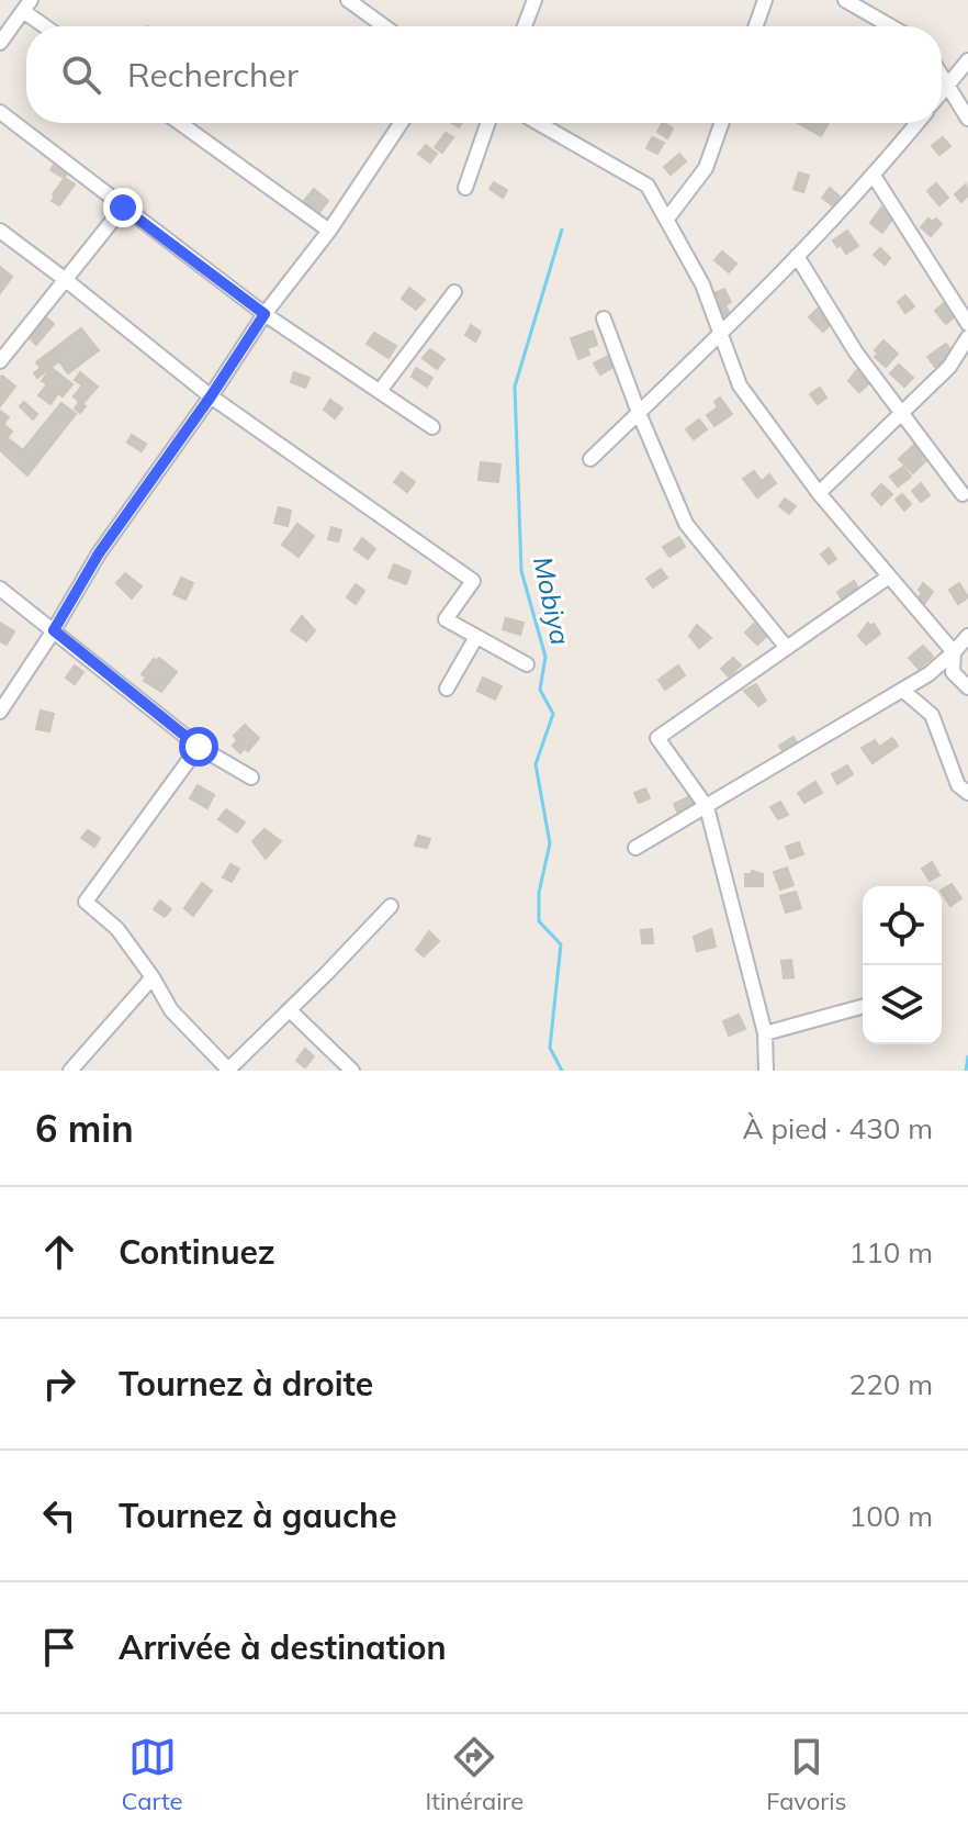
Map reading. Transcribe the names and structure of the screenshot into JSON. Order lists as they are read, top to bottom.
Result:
{
  "water": ["Mobiya"],
  "page": {
    "search": "Rechercher",
    "heading": ["6 min", "À pied · 430 m"],
    "list": [
      ["Continuez", "110 m"],
      ["Tournez à droite", "220 m"],
      ["Tournez à gauche", "100 m"],
      "Arrivée à destination"
    ],
    "nav": ["Carte", "Itinéraire", "Favoris"]
  }
}
